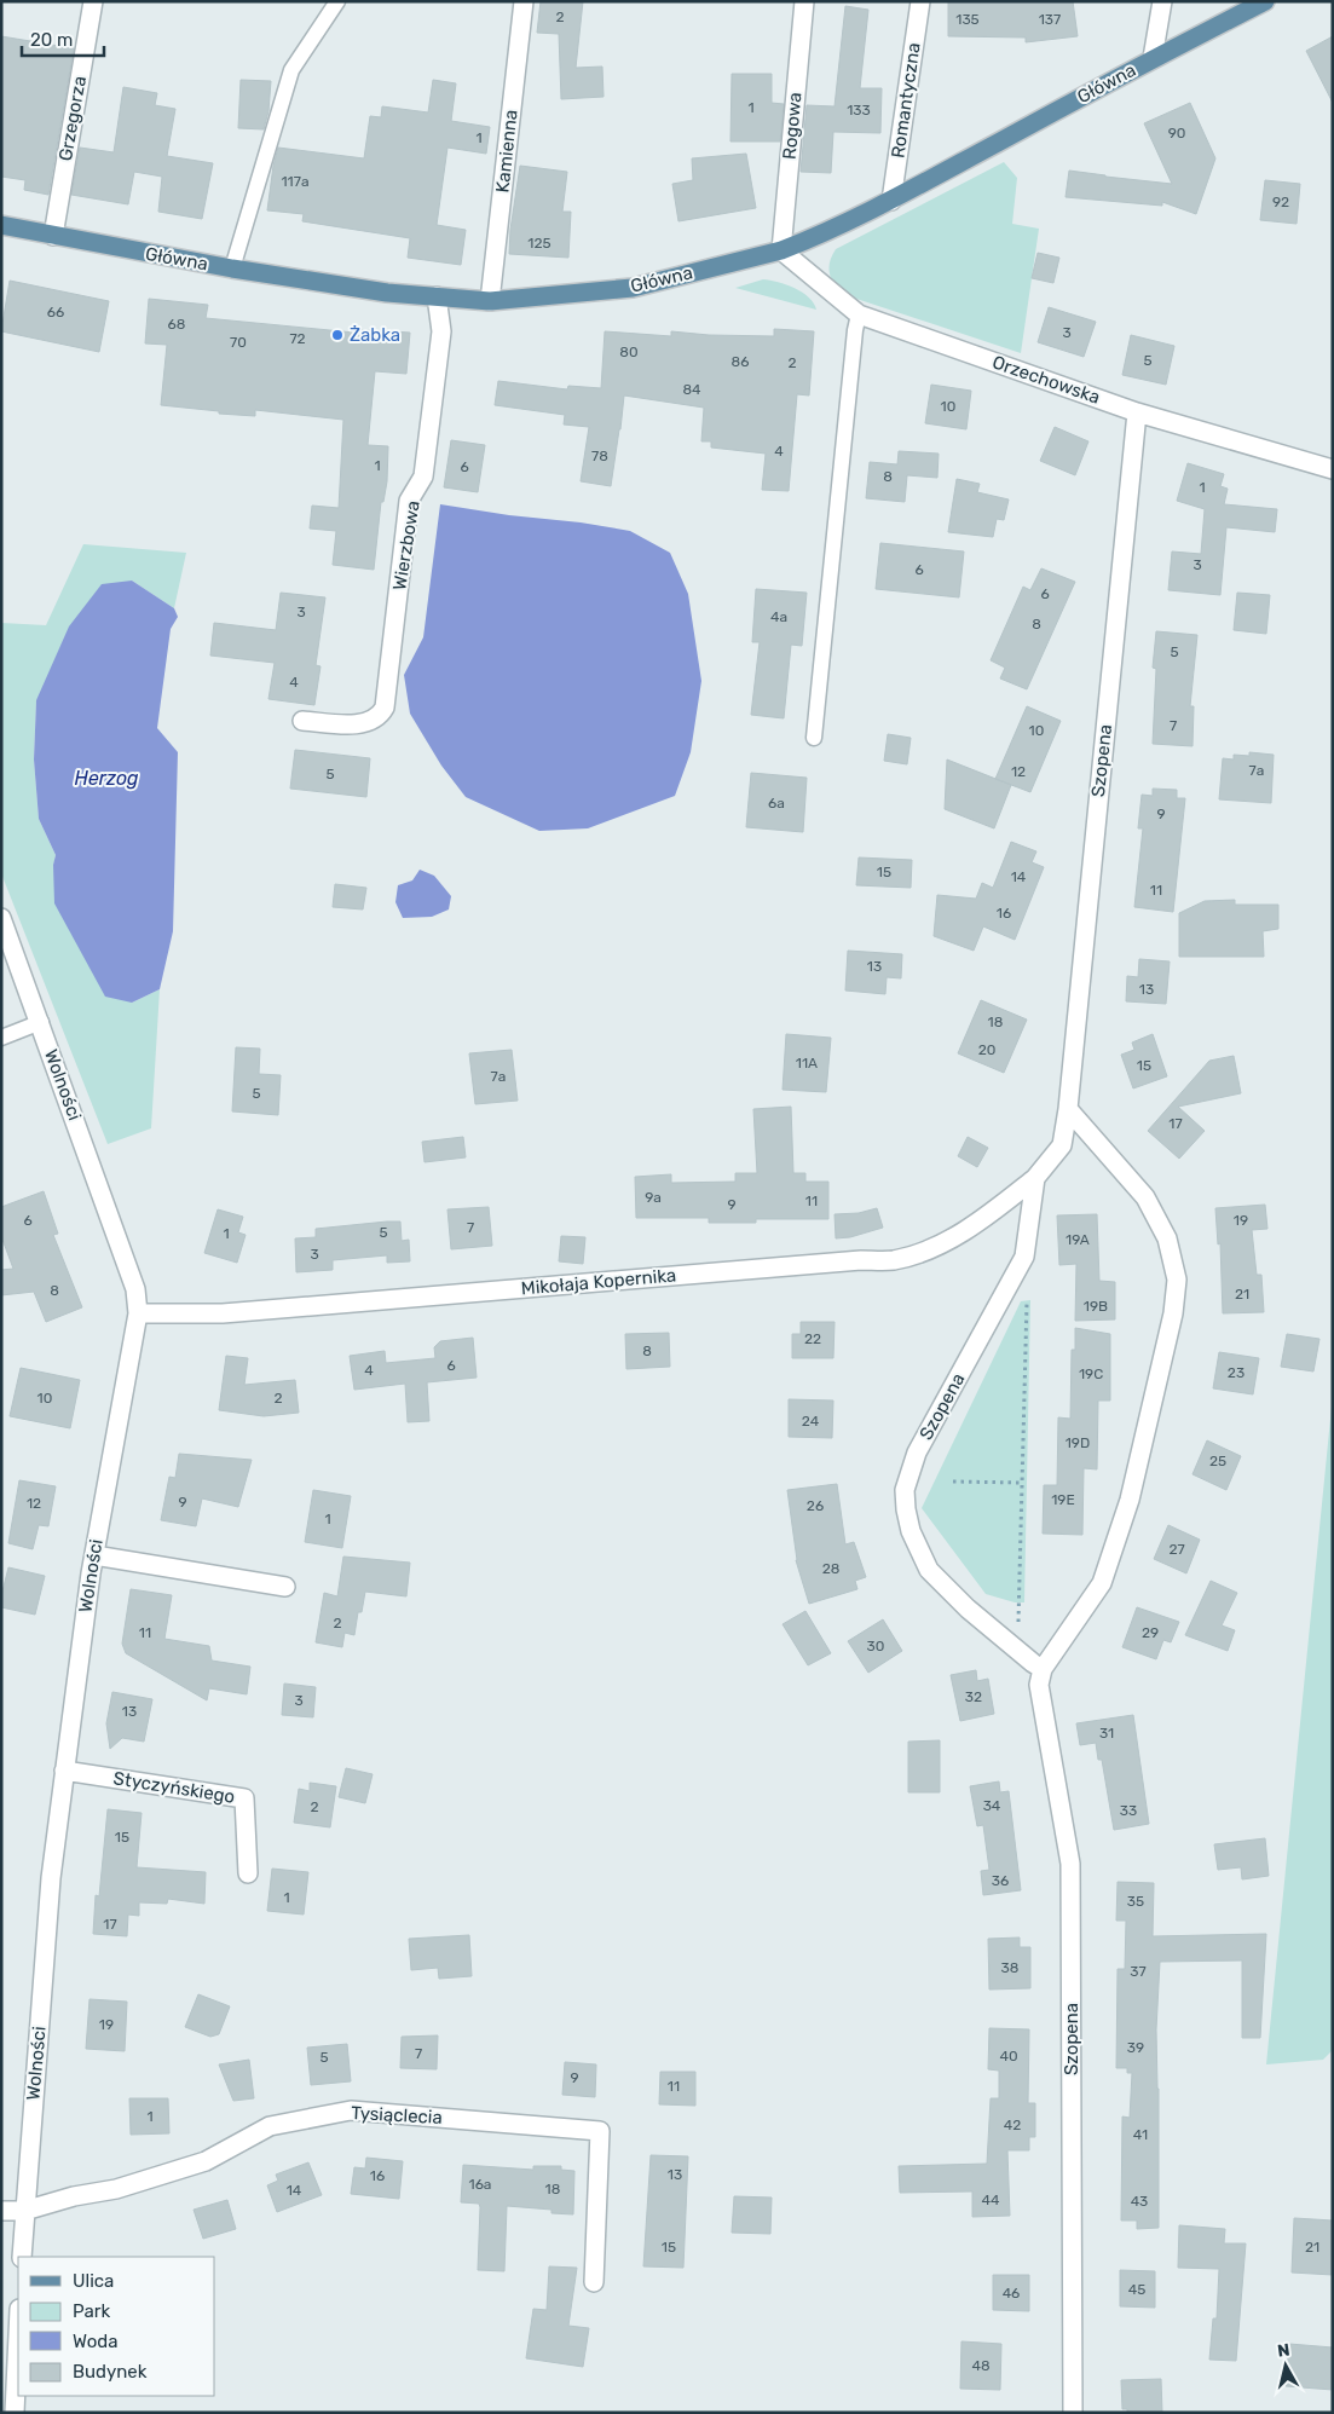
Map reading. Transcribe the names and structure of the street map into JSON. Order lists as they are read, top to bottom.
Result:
{
  "streets": {
    "main road": ["Główna"],
    "street": [
      "Romantyczna",
      "Grzegorza",
      "Rogowa",
      "Kamienna",
      "Orzechowska",
      "Wierzbowa",
      "Szopena",
      "Wolności",
      "Mikołaja Kopernika",
      "Styczyńskiego",
      "Tysiąclecia"
    ]
  },
  "crossings": [
    ["Główna", "Romantyczna"],
    ["Główna", "Grzegorza"],
    ["Główna", "Rogowa"],
    ["Główna", "Kamienna"],
    ["Główna", "Orzechowska"],
    ["Główna", "Wierzbowa"],
    ["Rogowa", "Orzechowska"],
    ["Orzechowska", "Szopena"],
    ["Szopena", "Mikołaja Kopernika"],
    ["Wolności", "Mikołaja Kopernika"],
    ["Wolności", "Styczyńskiego"],
    ["Wolności", "Tysiąclecia"]
  ],
  "water": ["Herzog"],
  "places": ["Żabka"],
  "house_numbers": [
    "2",
    "135",
    "137",
    "1",
    "133",
    "90",
    "1",
    "117a",
    "92",
    "125",
    "66",
    "68",
    "3",
    "72",
    "70",
    "80",
    "5",
    "86",
    "2",
    "84",
    "10",
    "4",
    "78",
    "1",
    "6",
    "8",
    "1",
    "3",
    "6",
    "6",
    "3",
    "4a",
    "8",
    "5",
    "4",
    "7",
    "10",
    "7a",
    "12",
    "5",
    "6a",
    "9",
    "15",
    "14",
    "11",
    "16",
    "13",
    "13",
    "18",
    "20",
    "11A",
    "15",
    "7a",
    "5",
    "17",
    "9a",
    "11",
    "9",
    "6",
    "19",
    "7",
    "5",
    "1",
    "19A",
    "3",
    "8",
    "21",
    "19B",
    "22",
    "8",
    "6",
    "4",
    "23",
    "19C",
    "10",
    "2",
    "24",
    "19D",
    "25",
    "19E",
    "9",
    "12",
    "26",
    "1",
    "27",
    "28",
    "2",
    "11",
    "29",
    "30",
    "32",
    "3",
    "13",
    "31",
    "34",
    "2",
    "33",
    "15",
    "36",
    "1",
    "35",
    "17",
    "38",
    "37",
    "19",
    "39",
    "7",
    "40",
    "5",
    "9",
    "11",
    "1",
    "42",
    "41",
    "13",
    "16",
    "16a",
    "18",
    "14",
    "44",
    "43",
    "15",
    "21",
    "45",
    "46",
    "48"
  ],
  "legend": [
    "Ulica",
    "Park",
    "Woda",
    "Budynek"
  ],
  "scale_bar": "20 m",
  "north": "top"
}
